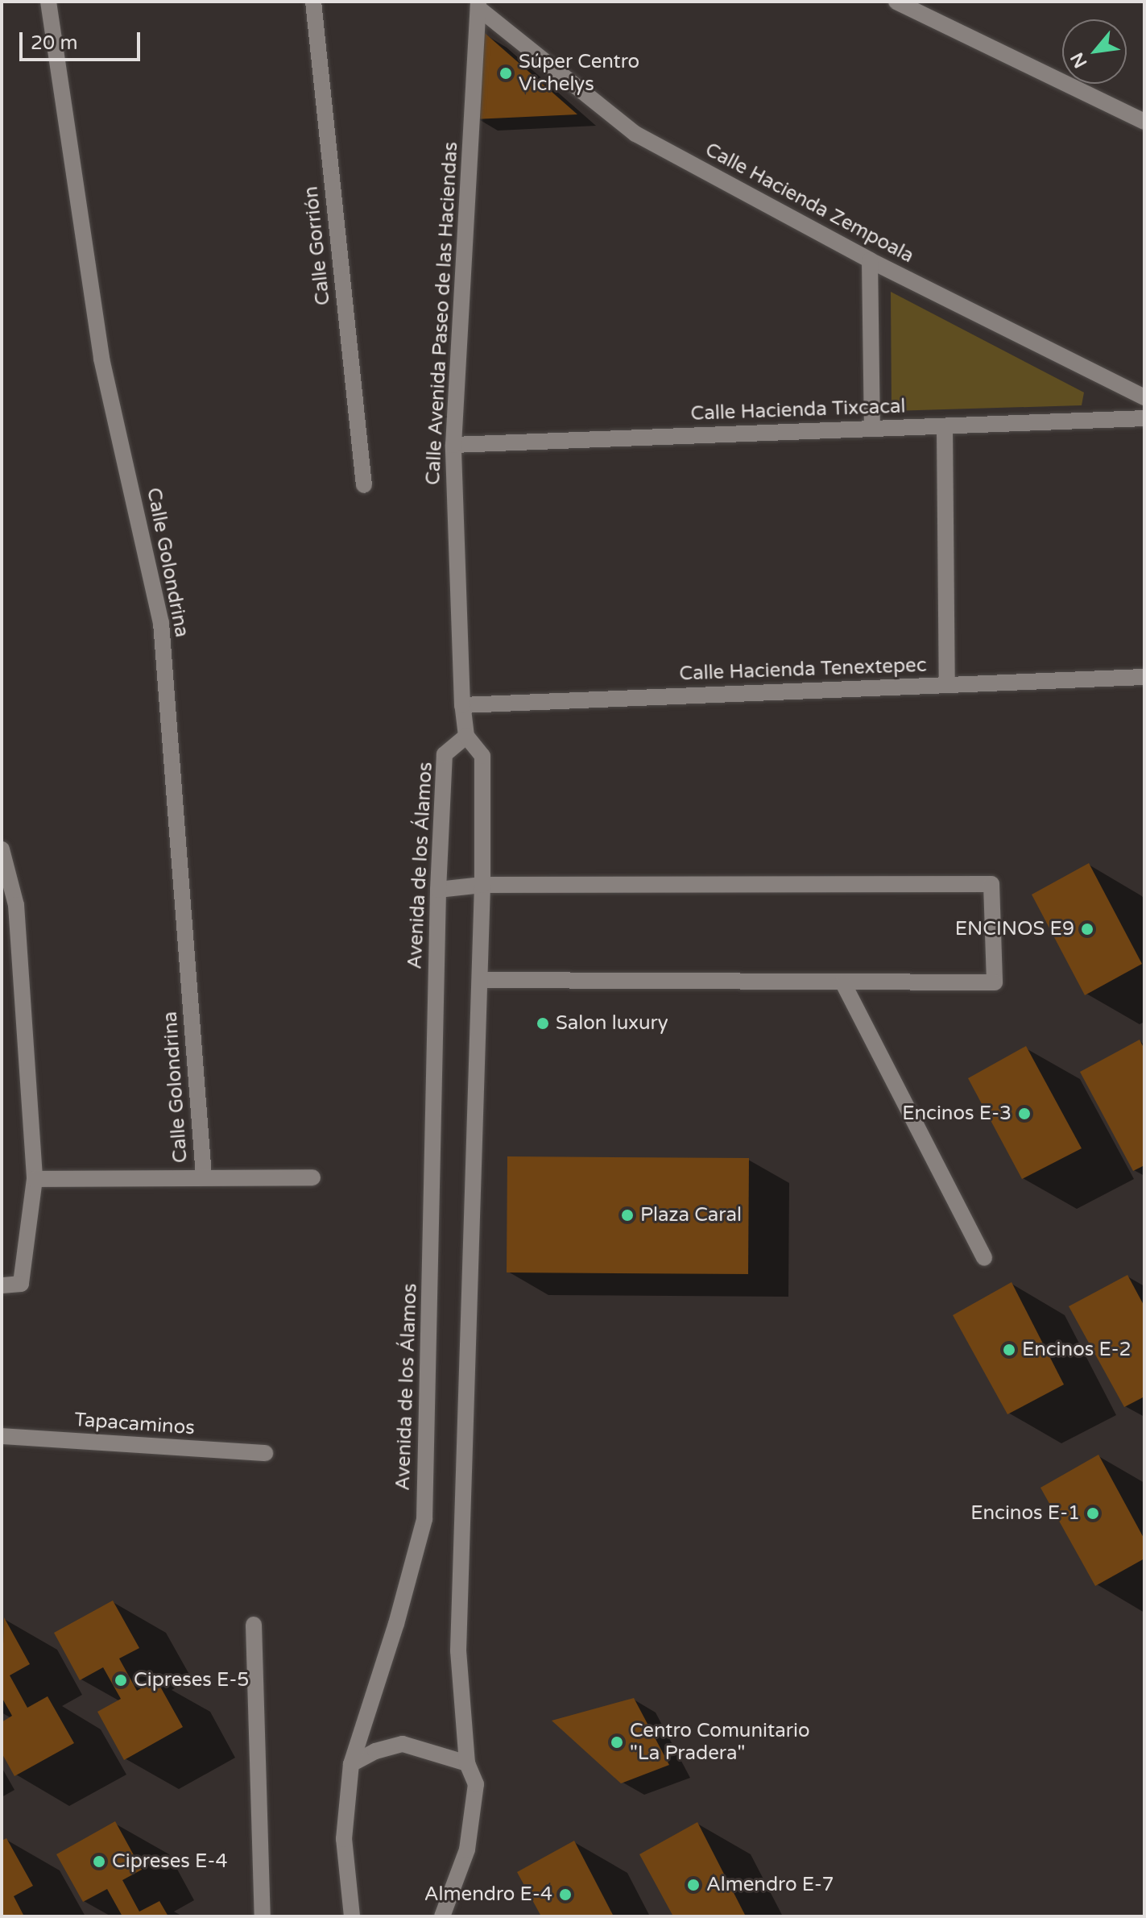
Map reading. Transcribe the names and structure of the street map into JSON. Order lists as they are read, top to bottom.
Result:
{
  "streets": {
    "street": [
      "Calle Hacienda Zempoala",
      "Calle Gorrión",
      "Calle Avenida Paseo de las Haciendas",
      "Calle Hacienda Tixcacal",
      "Calle Golondrina",
      "Calle Hacienda Tenextepec",
      "Avenida de los Álamos",
      "Tapacaminos"
    ]
  },
  "crossings": [
    ["Calle Hacienda Zempoala", "Calle Avenida Paseo de las Haciendas"],
    ["Calle Avenida Paseo de las Haciendas", "Calle Hacienda Tixcacal"],
    ["Calle Avenida Paseo de las Haciendas", "Calle Hacienda Tenextepec"],
    ["Calle Avenida Paseo de las Haciendas", "Avenida de los Álamos"]
  ],
  "places": [
    "Súper Centro Vichelys",
    "ENCINOS E9",
    "Salon luxury",
    "Encinos E-3",
    "Plaza Caral",
    "Encinos E-2",
    "Encinos E-1",
    "Cipreses E-5",
    "Centro Comunitario \"La Pradera\"",
    "Cipreses E-4",
    "Almendro E-7",
    "Almendro E-4"
  ],
  "scale_bar": "20 m",
  "north": "bottom left"
}
